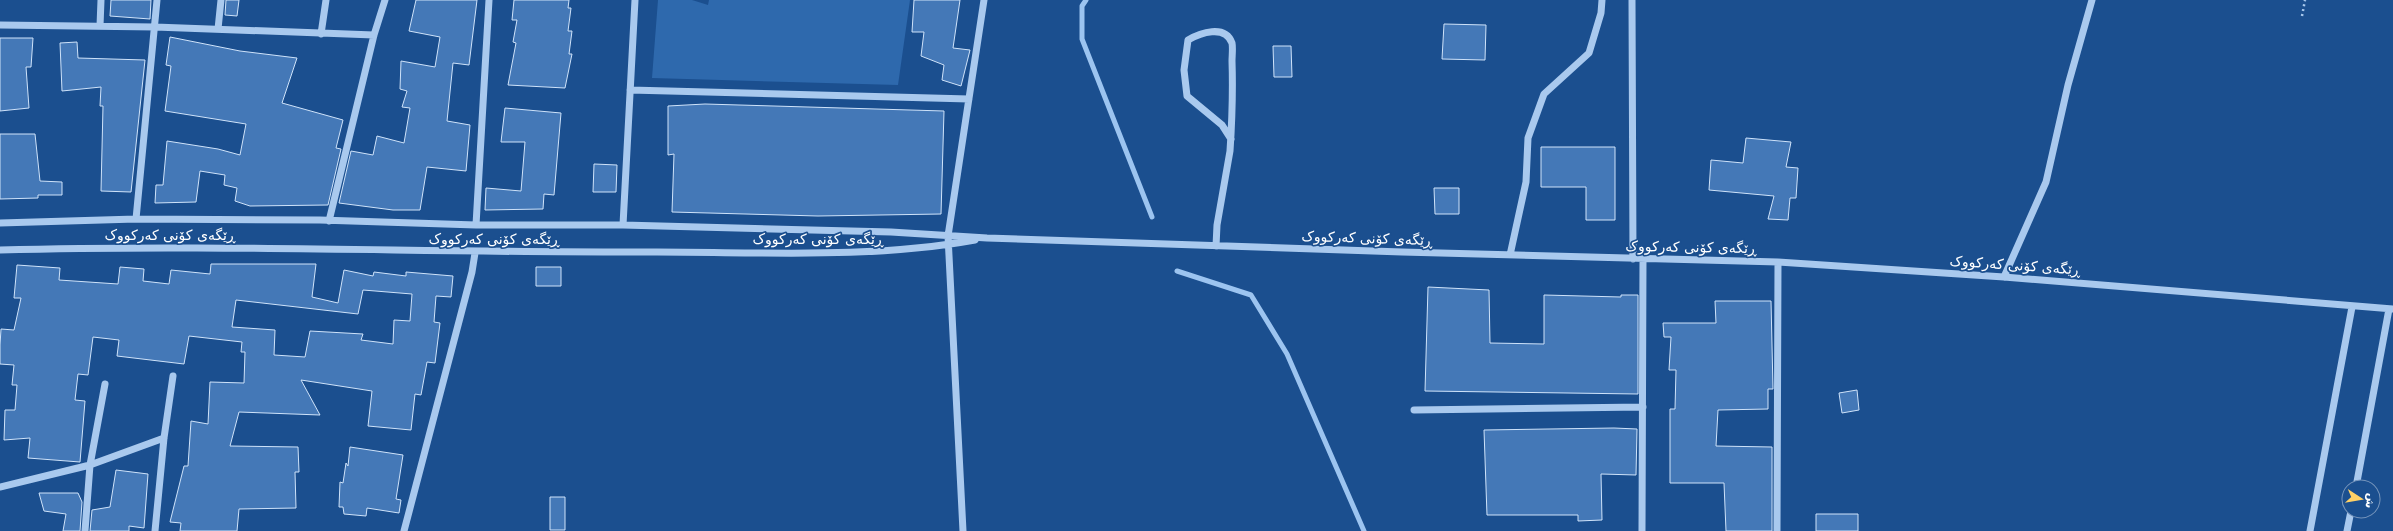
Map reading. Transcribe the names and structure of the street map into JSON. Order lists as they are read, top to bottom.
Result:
{
  "streets": {
    "street": ["ڕێگەی کۆنی کەرکووک"]
  },
  "north": "right"
}
